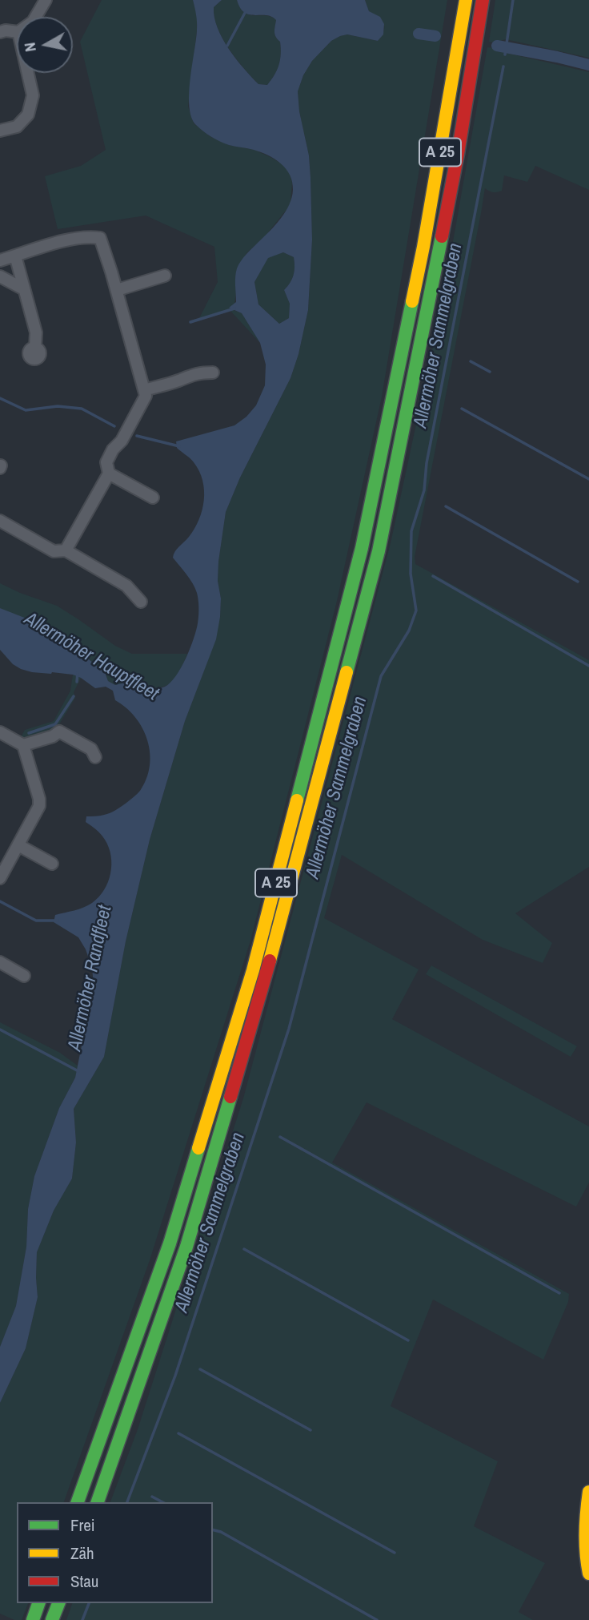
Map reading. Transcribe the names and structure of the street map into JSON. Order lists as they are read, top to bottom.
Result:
{
  "streets": {
    "main road": ["A 25"]
  },
  "water": ["Allermöher Sammelgraben", "Allermöher Hauptfleet", "Allermöher Randfleet"],
  "legend": ["Frei", "Zäh", "Stau"],
  "north": "left"
}
